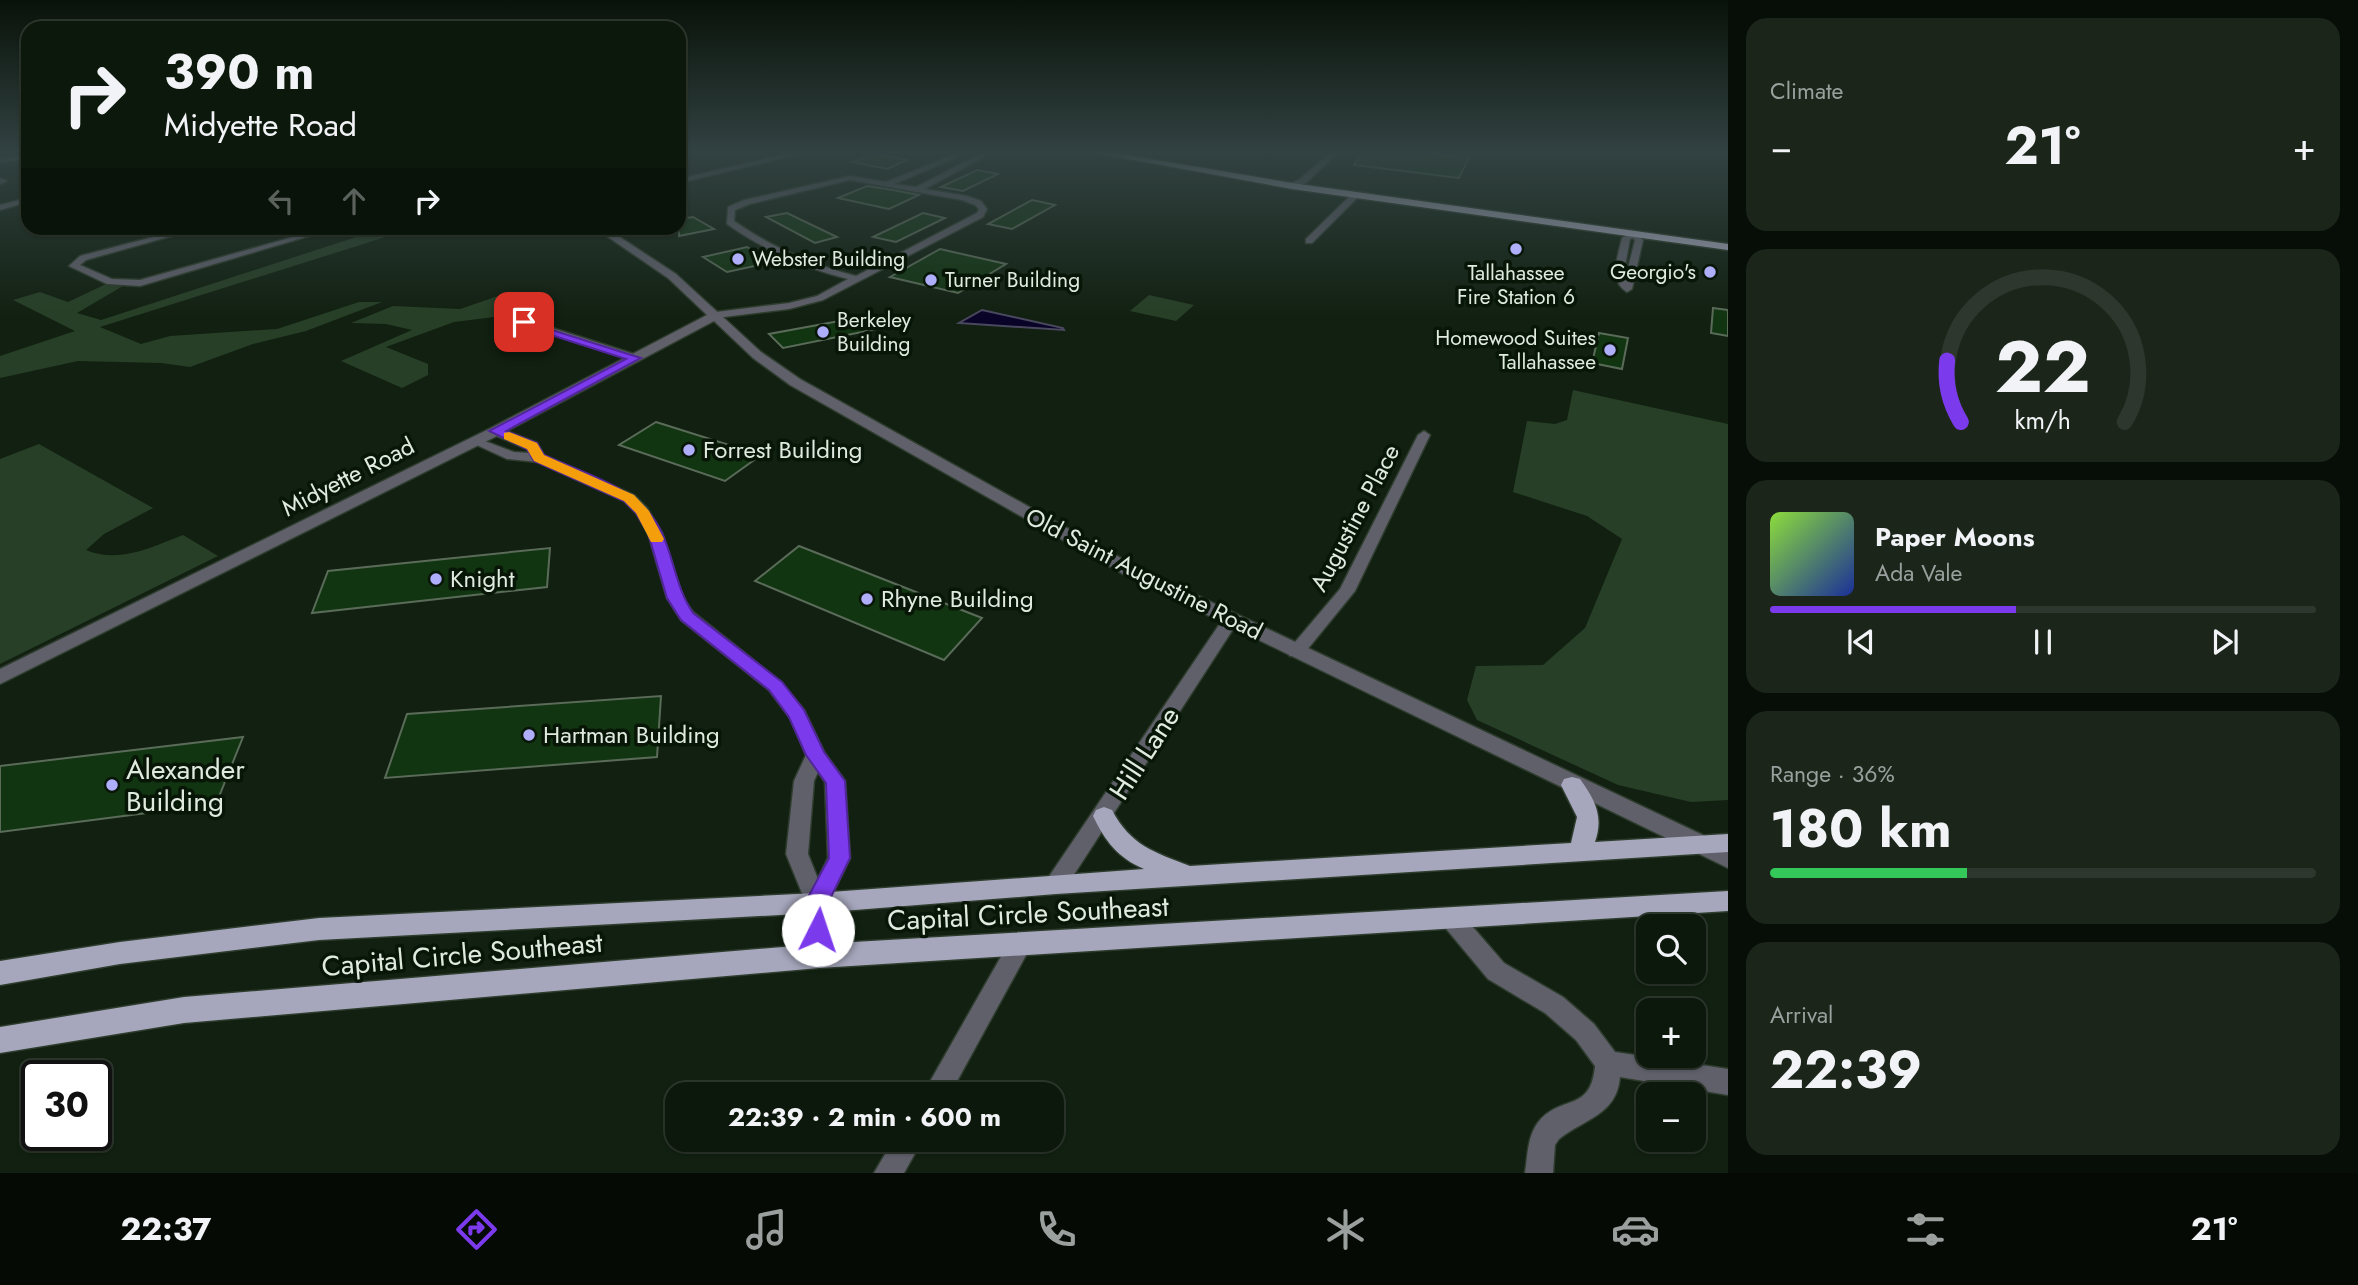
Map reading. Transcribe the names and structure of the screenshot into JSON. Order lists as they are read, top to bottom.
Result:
{
  "streets": {
    "main road": ["Capital Circle Southeast"],
    "street": [
      "Midyette Road",
      "Augustine Place",
      "Old Saint Augustine Road",
      "Hill Lane"
    ]
  },
  "crossings": [
    ["Midyette Road", "Old Saint Augustine Road"],
    ["Augustine Place", "Old Saint Augustine Road"],
    ["Old Saint Augustine Road", "Hill Lane"],
    ["Old Saint Augustine Road", "Capital Circle Southeast"],
    ["Hill Lane", "Capital Circle Southeast"]
  ],
  "places": [
    "Tallahassee Fire Station 6",
    "Webster Building",
    "Georgio's",
    "Turner Building",
    "Berkeley Building",
    "Homewood Suites Tallahassee",
    "Forrest Building",
    "Knight",
    "Rhyne Building",
    "Hartman Building",
    "Alexander Building"
  ],
  "page": {
    "tile": [
      "Climate",
      ["Range · 36%", "180 km"],
      ["Arrival", "22:39"]
    ],
    "turn": ["390 m", "Midyette Road"],
    "heat": ["−", "21°", "+"],
    "song": ["Paper Moons", "Ada Vale"],
    "map_buttons": ["+", "−"],
    "limit": "30",
    "trip": "22:39 · 2 min · 600 m",
    "tabs": ["22:37", "21°"],
    "gauge": ["22", "km/h"]
  }
}
